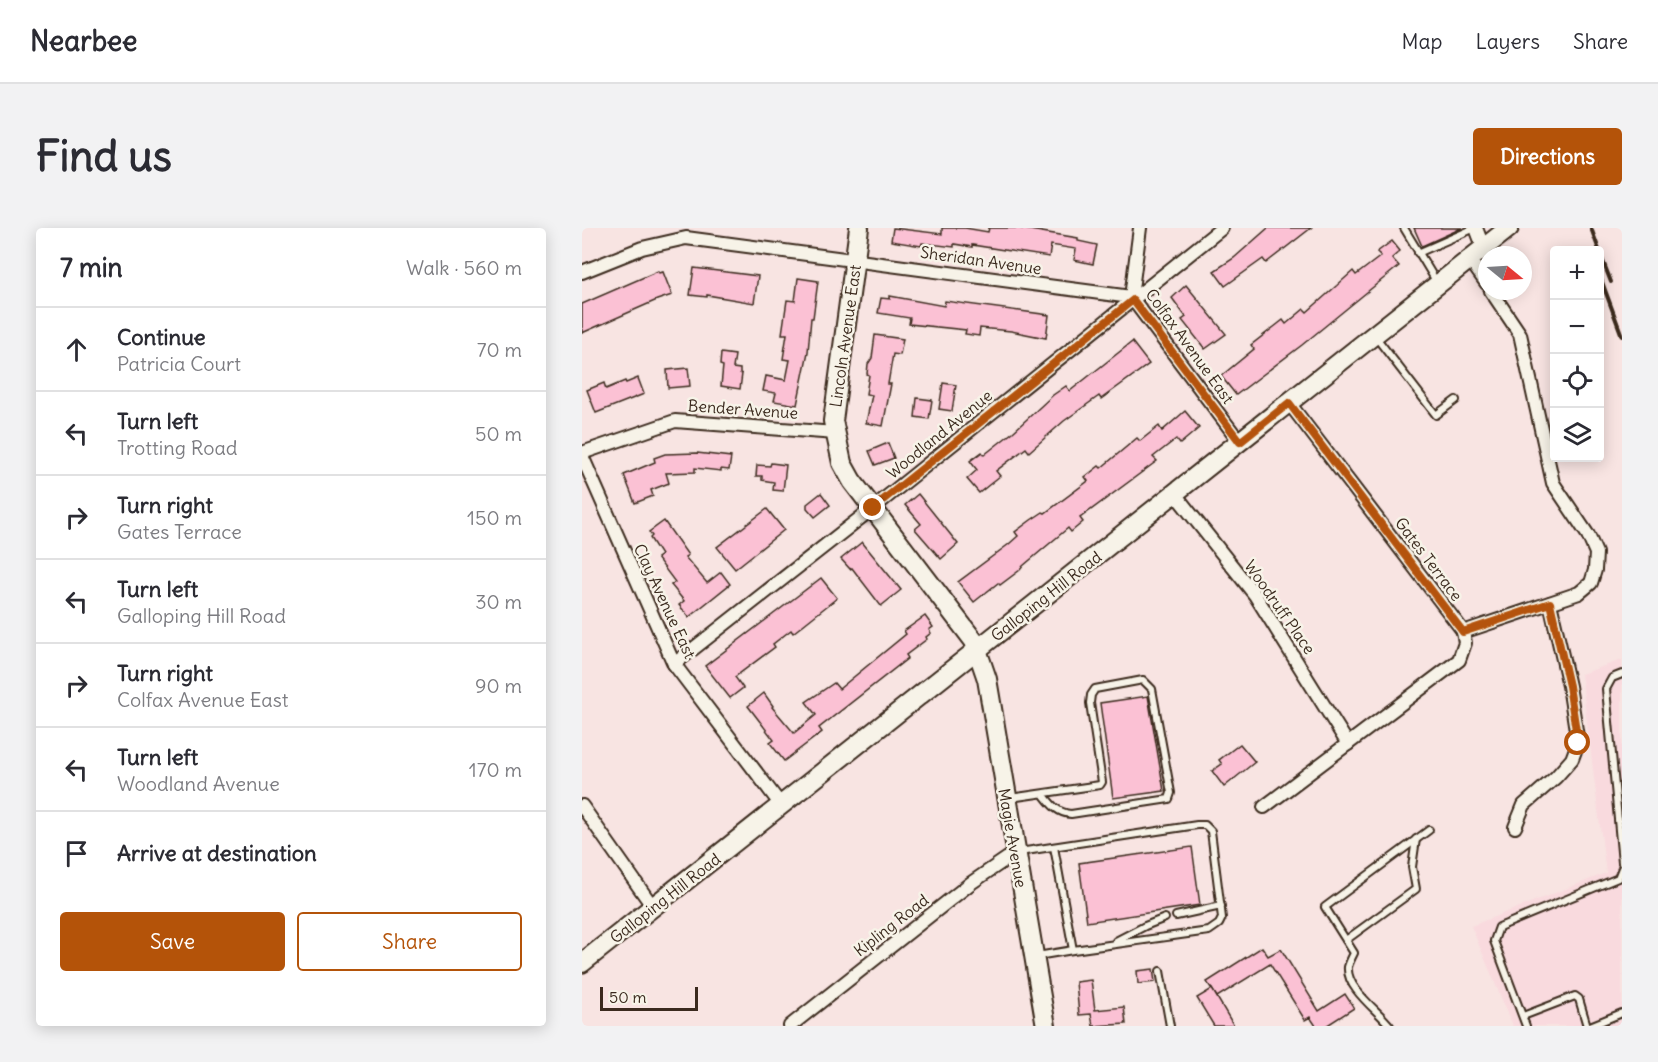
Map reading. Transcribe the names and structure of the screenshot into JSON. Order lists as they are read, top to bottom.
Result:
{
  "streets": {
    "main road": ["Lincoln Avenue East", "Galloping Hill Road", "Magie Avenue"],
    "street": [
      "Sheridan Avenue",
      "Colfax Avenue East",
      "Bender Avenue",
      "Woodland Avenue",
      "Gates Terrace",
      "Clay Avenue East",
      "Woodruff Place",
      "Kipling Road"
    ]
  },
  "crossings": [
    ["Sheridan Avenue", "Lincoln Avenue East"],
    ["Sheridan Avenue", "Colfax Avenue East"],
    ["Sheridan Avenue", "Woodland Avenue"],
    ["Lincoln Avenue East", "Bender Avenue"],
    ["Lincoln Avenue East", "Woodland Avenue"],
    ["Lincoln Avenue East", "Galloping Hill Road"],
    ["Lincoln Avenue East", "Magie Avenue"],
    ["Colfax Avenue East", "Woodland Avenue"],
    ["Colfax Avenue East", "Galloping Hill Road"],
    ["Bender Avenue", "Clay Avenue East"],
    ["Woodland Avenue", "Clay Avenue East"],
    ["Gates Terrace", "Galloping Hill Road"],
    ["Galloping Hill Road", "Clay Avenue East"],
    ["Galloping Hill Road", "Woodruff Place"],
    ["Galloping Hill Road", "Magie Avenue"],
    ["Magie Avenue", "Kipling Road"]
  ],
  "scale_bar": "50 m",
  "north": "right",
  "page": {
    "header": "Nearbee",
    "nav": ["Map", "Layers", "Share"],
    "buttons": [
      "Directions",
      ["Save", "Share"]
    ],
    "title": "Find us",
    "heading": ["7 min", "Walk · 560 m"],
    "map_buttons": ["+", "−"],
    "list": [
      ["Continue", "Patricia Court", "70 m"],
      ["Turn left", "Trotting Road", "50 m"],
      ["Turn right", "Gates Terrace", "150 m"],
      ["Turn left", "Galloping Hill Road", "30 m"],
      ["Turn right", "Colfax Avenue East", "90 m"],
      ["Turn left", "Woodland Avenue", "170 m"],
      "Arrive at destination"
    ],
    "scale": "50 m"
  }
}
